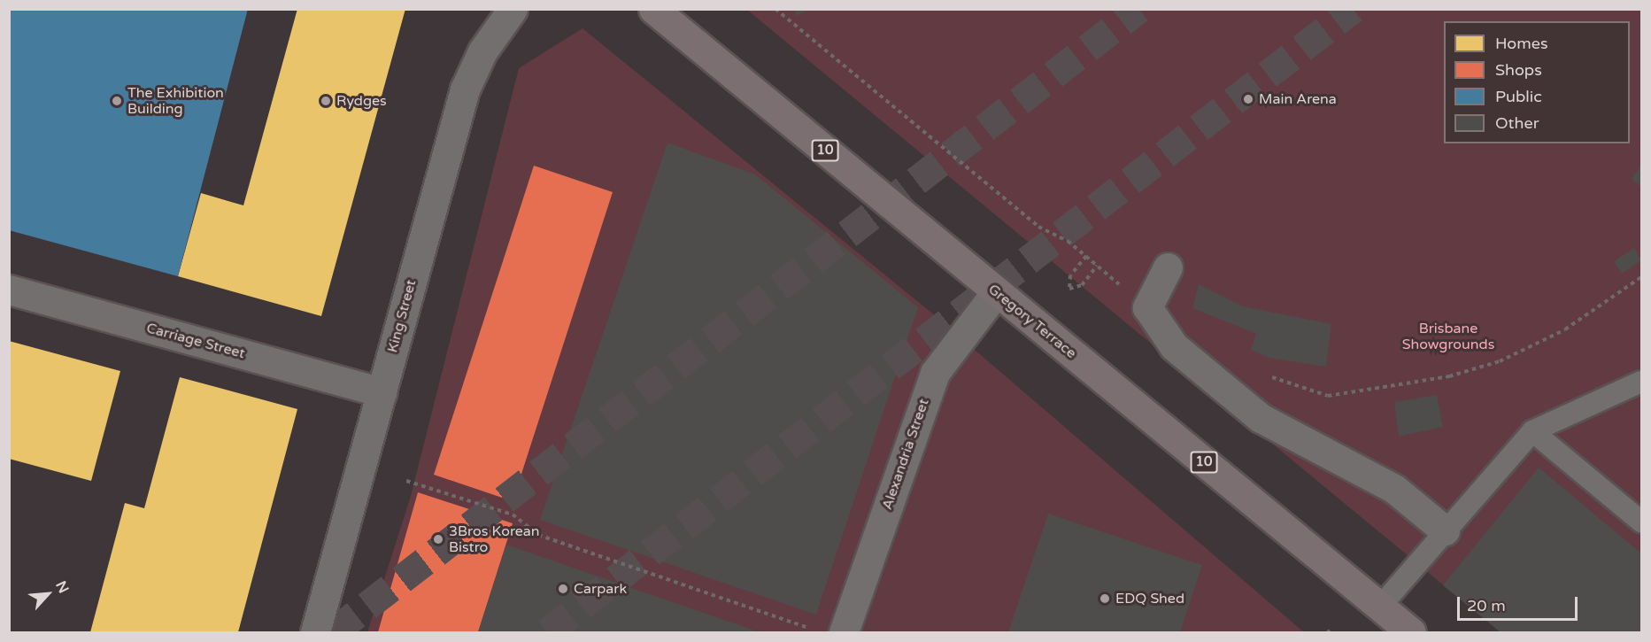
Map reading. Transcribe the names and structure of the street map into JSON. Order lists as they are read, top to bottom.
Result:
{
  "streets": {
    "main road": ["10", "Gregory Terrace"],
    "street": ["King Street", "Carriage Street", "Alexandria Street"]
  },
  "crossings": [
    ["King Street", "Carriage Street"],
    ["Gregory Terrace", "Alexandria Street"]
  ],
  "parks": ["Brisbane Showgrounds"],
  "places": [
    "Main Arena",
    "The Exhibition Building",
    "Rydges",
    "3Bros Korean Bistro",
    "Carpark",
    "EDQ Shed"
  ],
  "legend": [
    "Homes",
    "Shops",
    "Public",
    "Other"
  ],
  "scale_bar": "20 m",
  "north": "top right"
}
